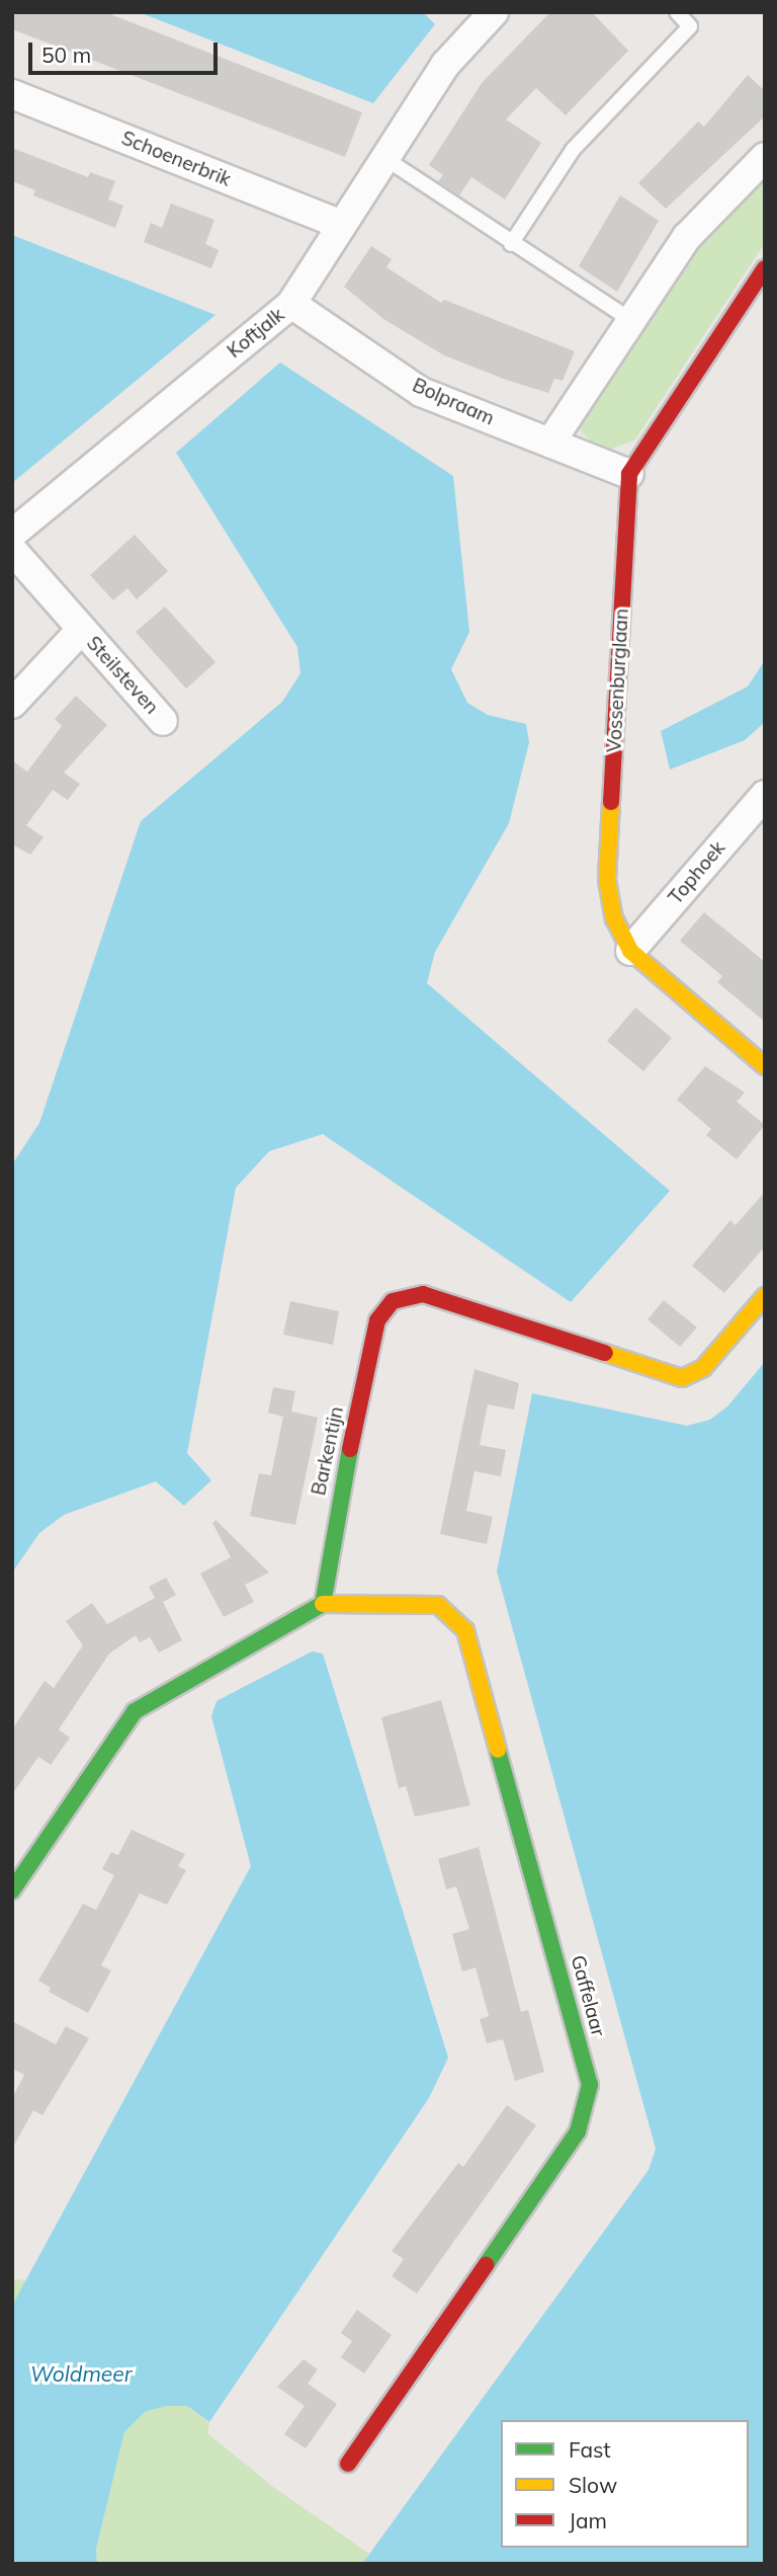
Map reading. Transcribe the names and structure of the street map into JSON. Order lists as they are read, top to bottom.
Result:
{
  "streets": {
    "street": [
      "Schoenerbrik",
      "Koftjalk",
      "Bolpraam",
      "Steilsteven",
      "Vossenburglaan",
      "Tophoek",
      "Barkentijn",
      "Gaffelaar"
    ]
  },
  "crossings": [
    ["Schoenerbrik", "Koftjalk"],
    ["Koftjalk", "Bolpraam"],
    ["Bolpraam", "Vossenburglaan"],
    ["Vossenburglaan", "Tophoek"],
    ["Barkentijn", "Gaffelaar"]
  ],
  "water": ["Woldmeer"],
  "legend": ["Fast", "Slow", "Jam"],
  "scale_bar": "50 m"
}
